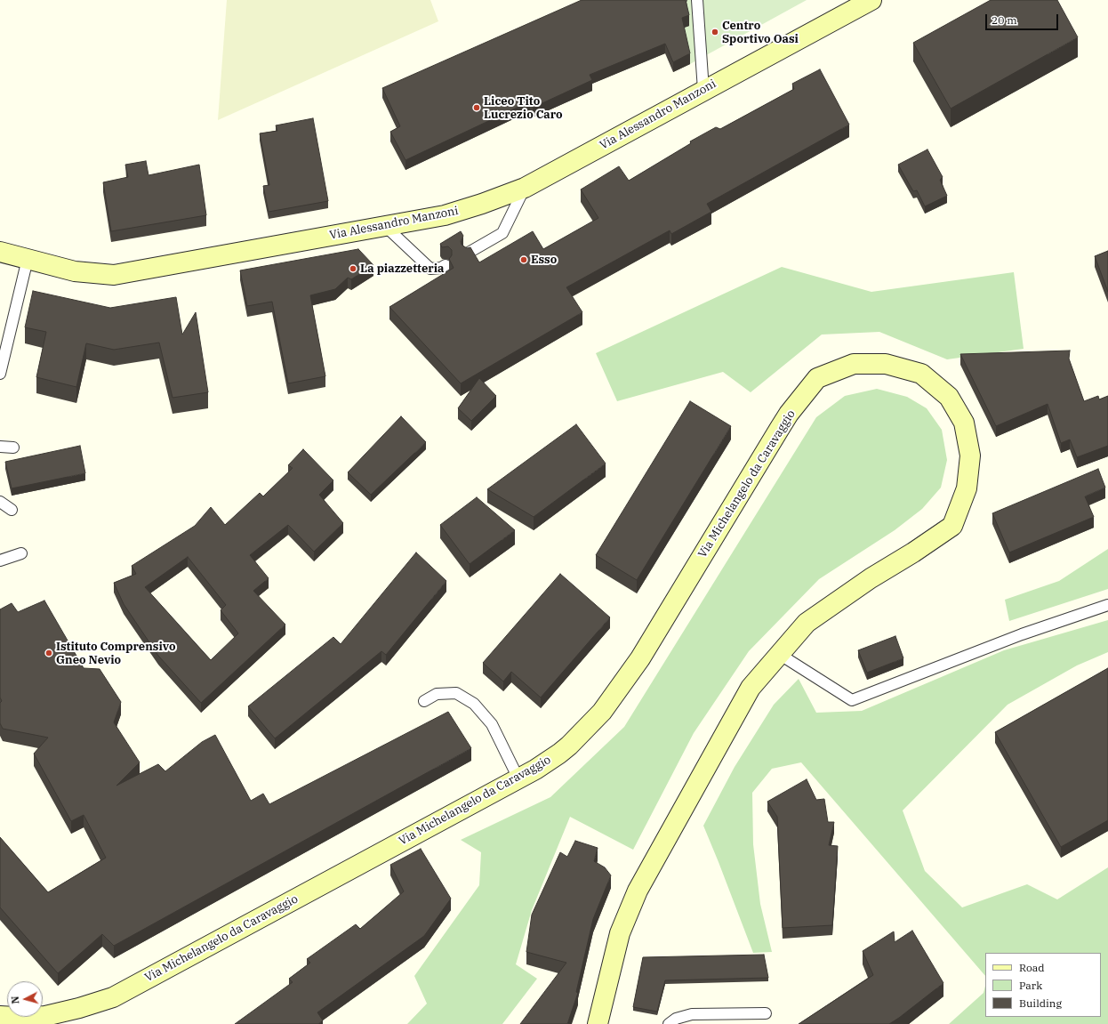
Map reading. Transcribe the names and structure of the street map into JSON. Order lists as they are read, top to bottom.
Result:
{
  "streets": {
    "main road": ["Via Alessandro Manzoni", "Via Michelangelo da Caravaggio"]
  },
  "places": [
    "Centro Sportivo Oasi",
    "Liceo Tito Lucrezio Caro",
    "Esso",
    "La piazzetteria",
    "Istituto Comprensivo Gneo Nevio"
  ],
  "legend": ["Road", "Park", "Building"],
  "scale_bar": "20 m",
  "north": "left"
}
